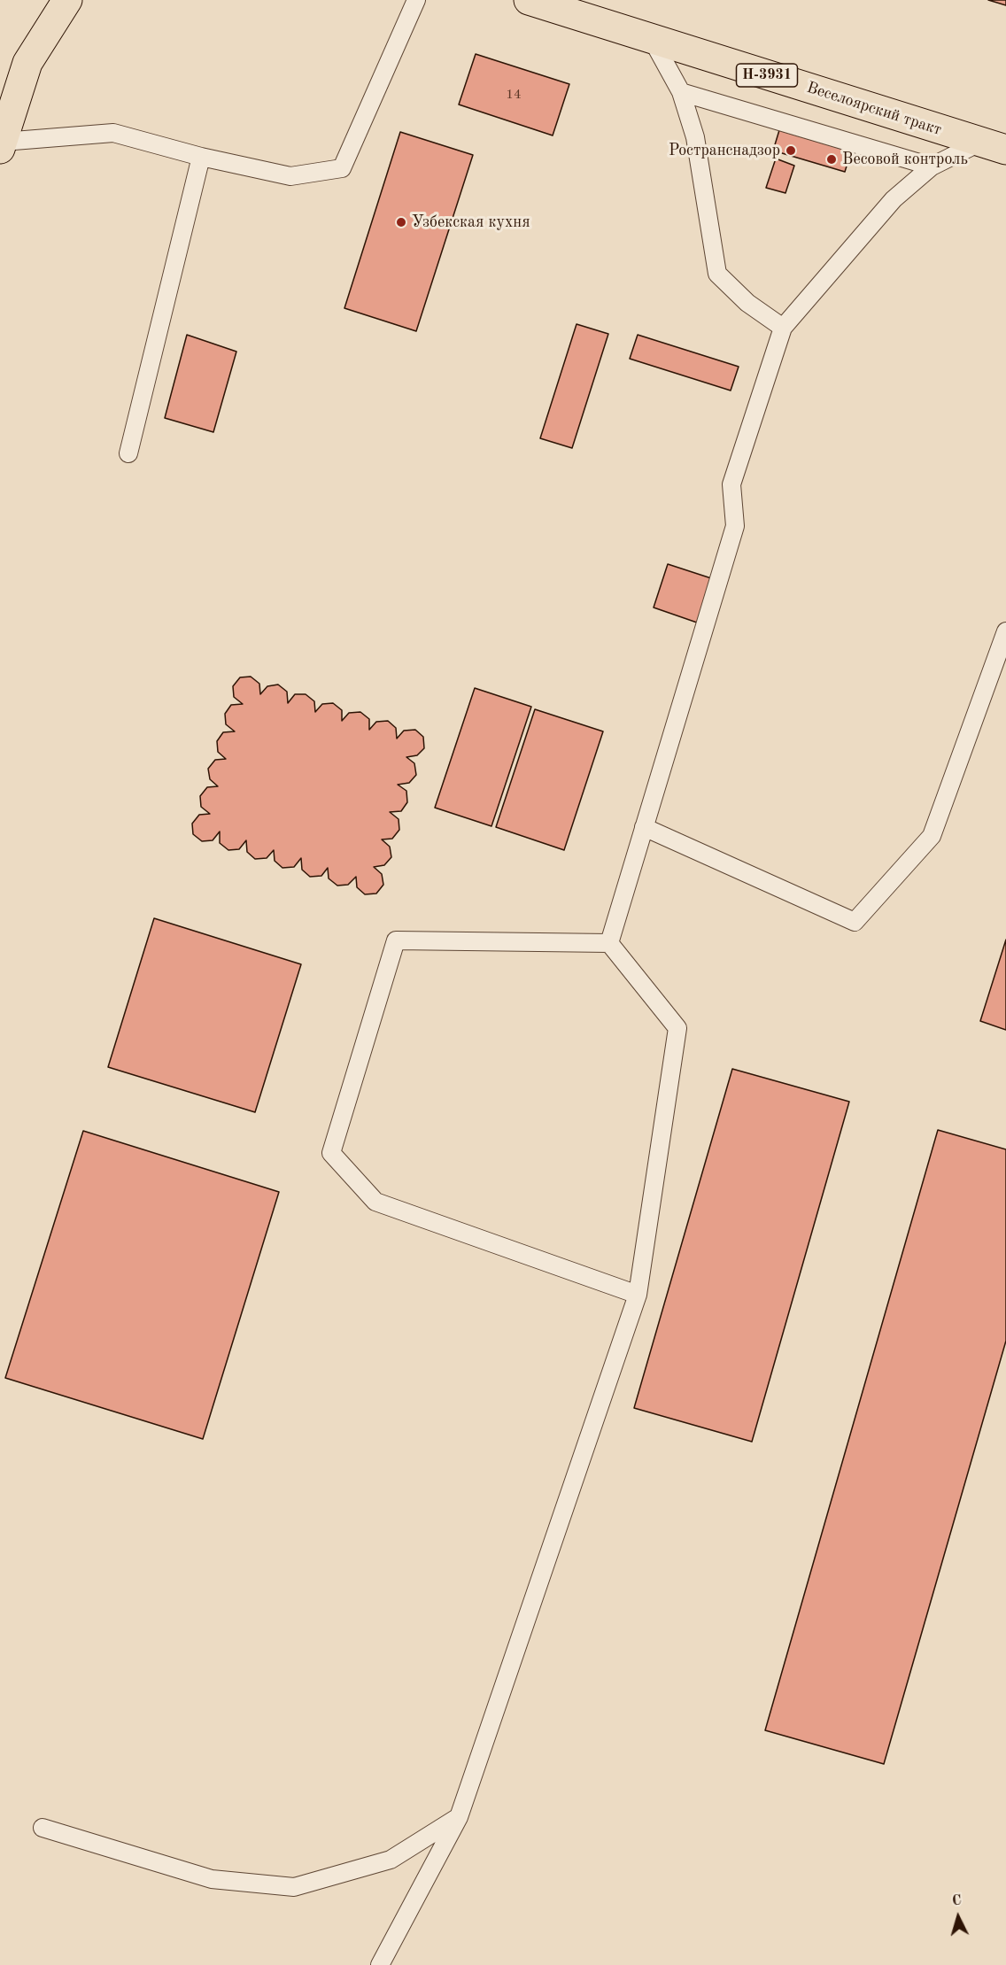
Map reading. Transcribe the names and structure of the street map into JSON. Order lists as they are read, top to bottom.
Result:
{
  "streets": {
    "highway": ["Н-3931", "Веселоярский тракт"]
  },
  "places": ["Ространснадзор", "Весовой контроль", "Узбекская кухня"],
  "house_numbers": ["14"],
  "north": "top"
}
